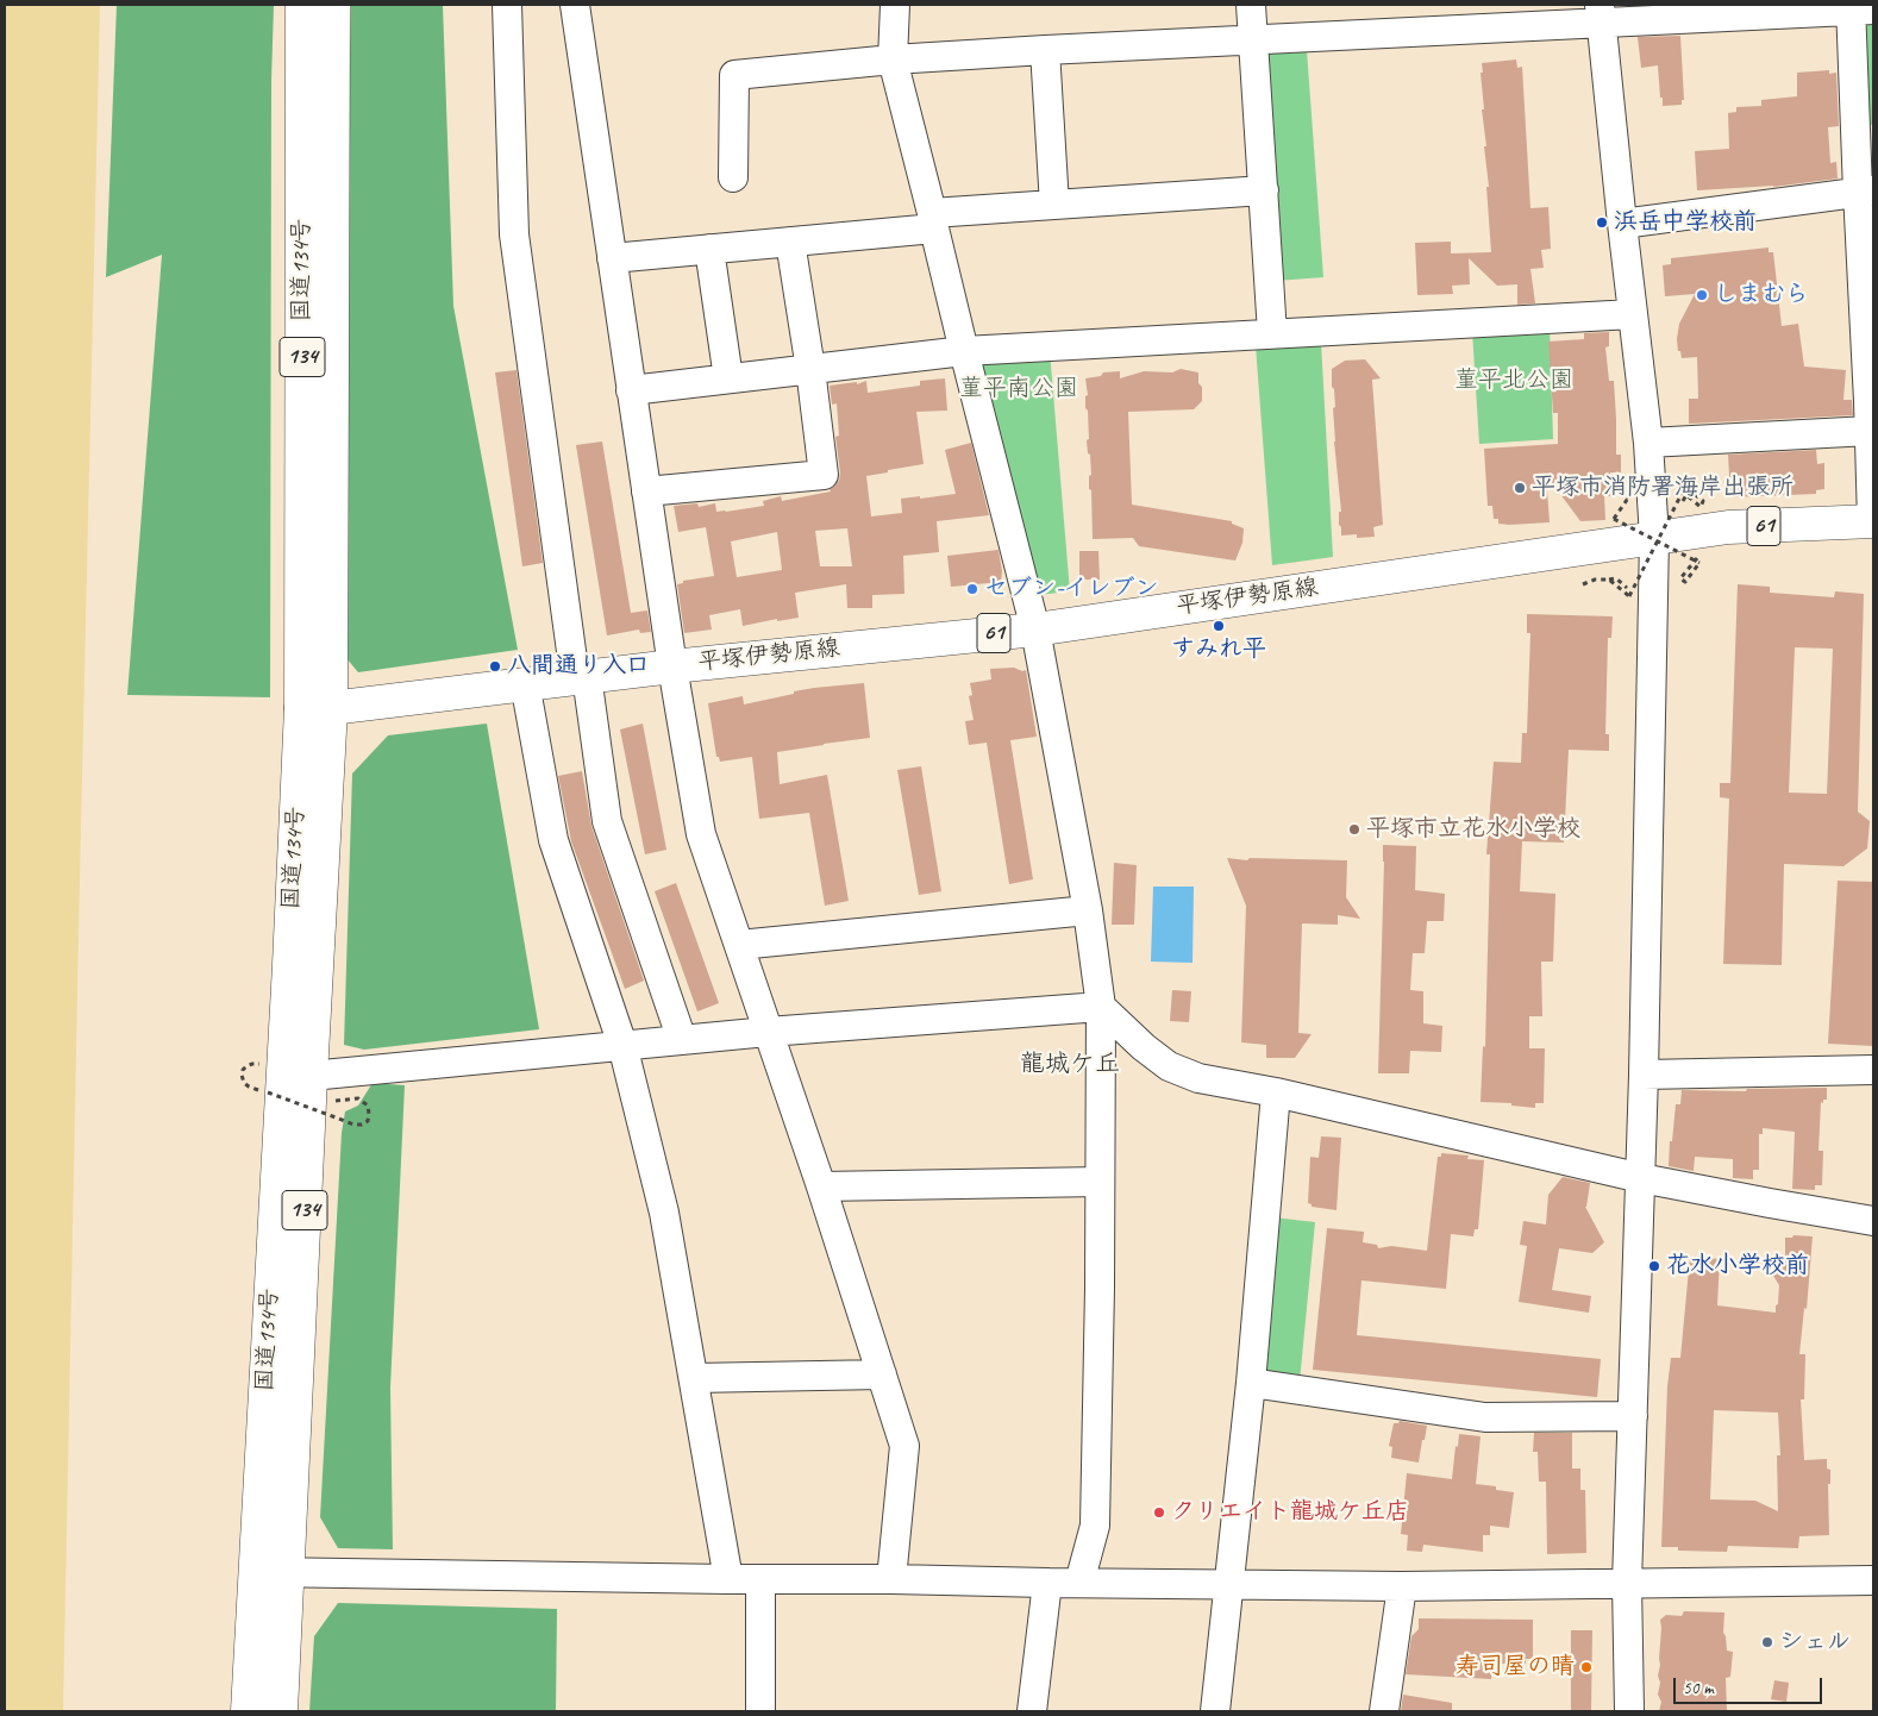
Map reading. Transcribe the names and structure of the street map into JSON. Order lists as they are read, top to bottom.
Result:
{
  "streets": {
    "main road": [
      "国道134号",
      "134",
      "61",
      "平塚伊勢原線"
    ]
  },
  "crossings": [
    ["国道134号", "平塚伊勢原線"]
  ],
  "districts": ["龍城ケ丘"],
  "parks": ["菫平北公園", "菫平南公園"],
  "places": [
    "浜岳中学校前",
    "しまむら",
    "平塚市消防署海岸出張所",
    "セブン-イレブン",
    "すみれ平",
    "八間通り入口",
    "平塚市立花水小学校",
    "花水小学校前",
    "クリエイト龍城ケ丘店",
    "シェル",
    "寿司屋の晴"
  ],
  "scale_bar": "50 m"
}
